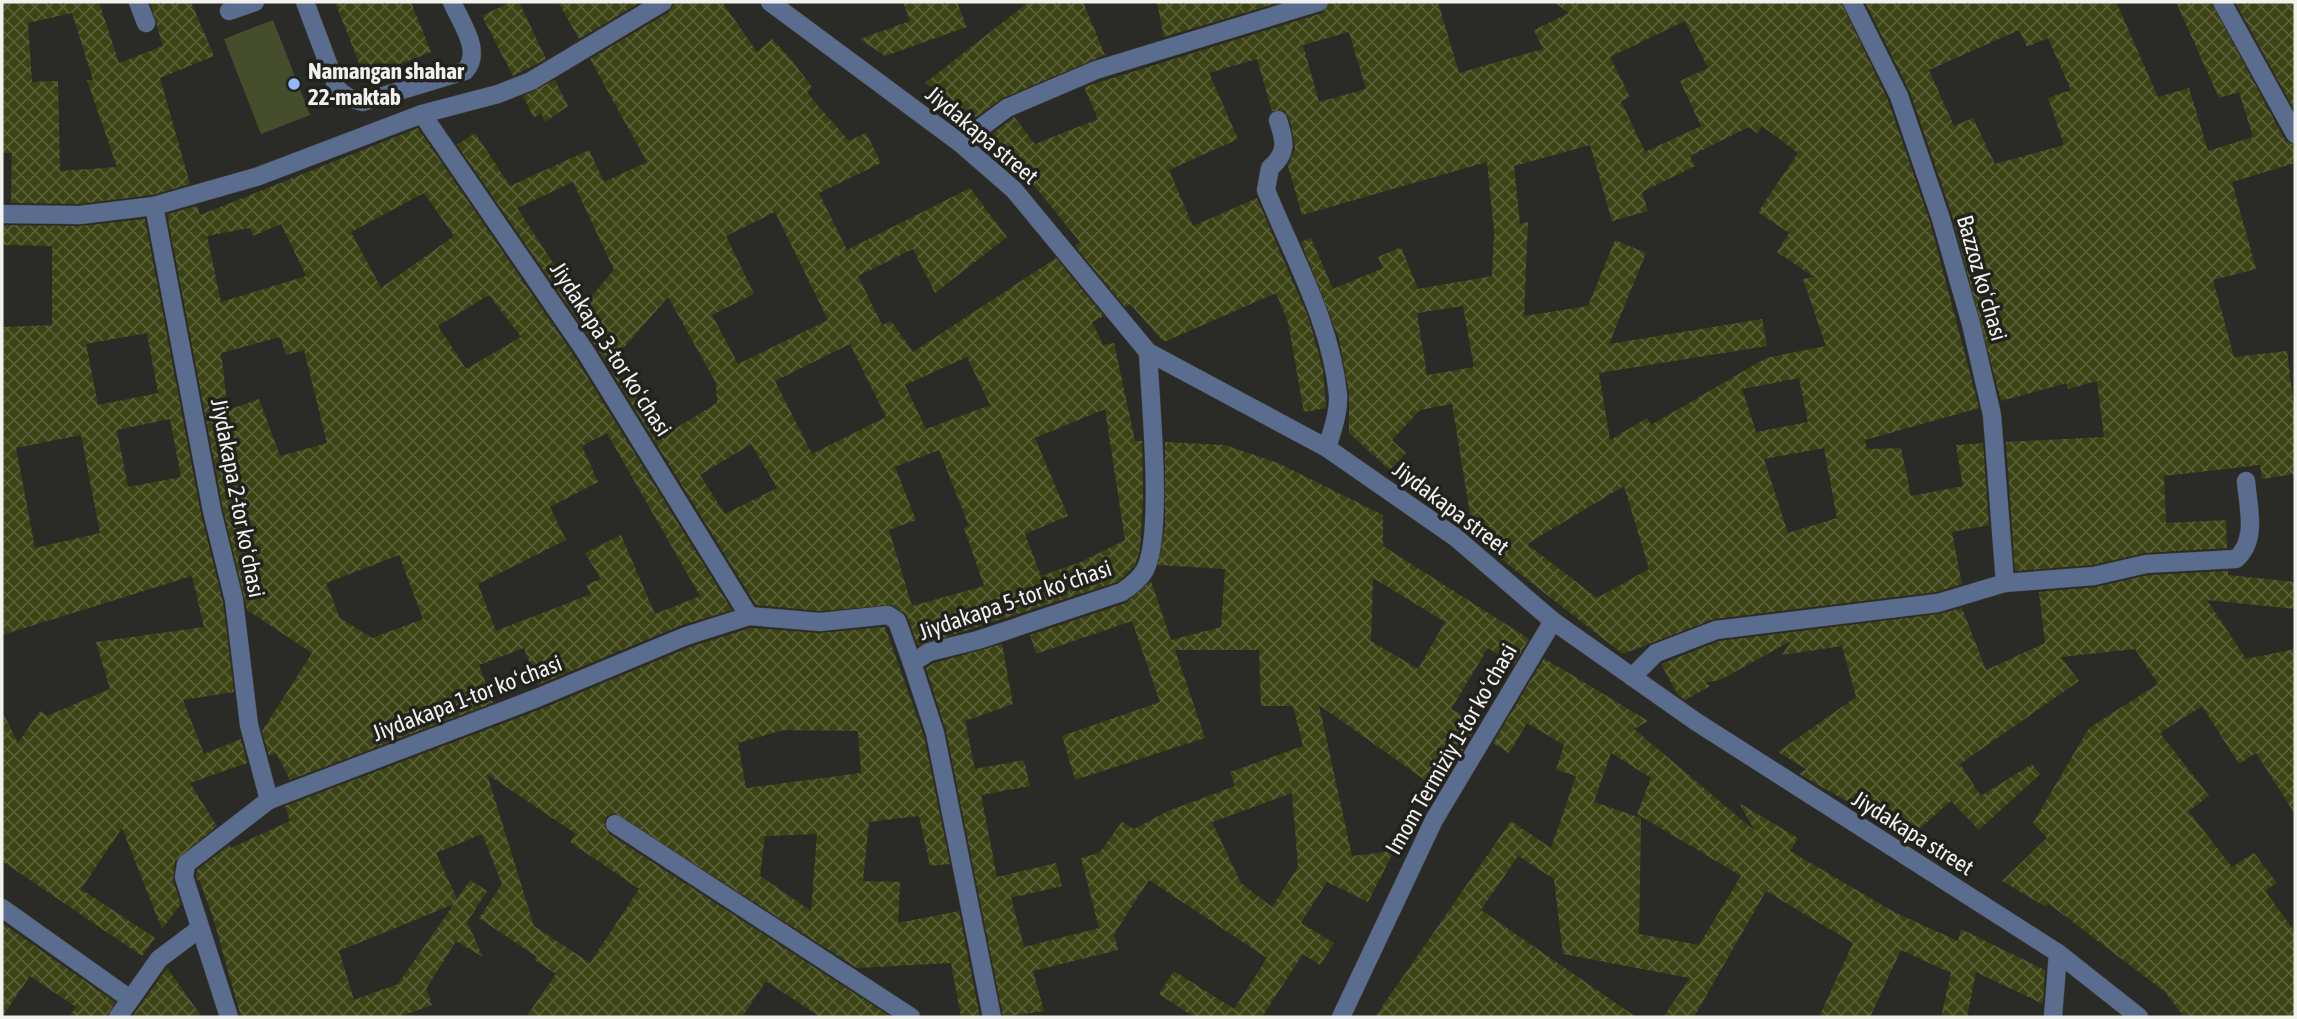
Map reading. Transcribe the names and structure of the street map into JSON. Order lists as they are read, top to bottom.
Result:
{
  "streets": {
    "street": [
      "Jiydakapa street",
      "Bazzoz koʻchasi",
      "Jiydakapa 3-tor koʻchasi",
      "Jiydakapa 2-tor koʻchasi",
      "Jiydakapa 5-tor koʻchasi",
      "Jiydakapa 1-tor koʻchasi",
      "Imom Termiziy 1-tor koʻchasi"
    ]
  },
  "crossings": [
    ["Jiydakapa street", "Jiydakapa 5-tor koʻchasi"],
    ["Jiydakapa street", "Imom Termiziy 1-tor koʻchasi"],
    ["Jiydakapa 3-tor koʻchasi", "Jiydakapa 1-tor koʻchasi"],
    ["Jiydakapa 2-tor koʻchasi", "Jiydakapa 1-tor koʻchasi"],
    ["Jiydakapa 5-tor koʻchasi", "Jiydakapa 1-tor koʻchasi"]
  ],
  "places": ["Namangan shahar 22-maktab"]
}
